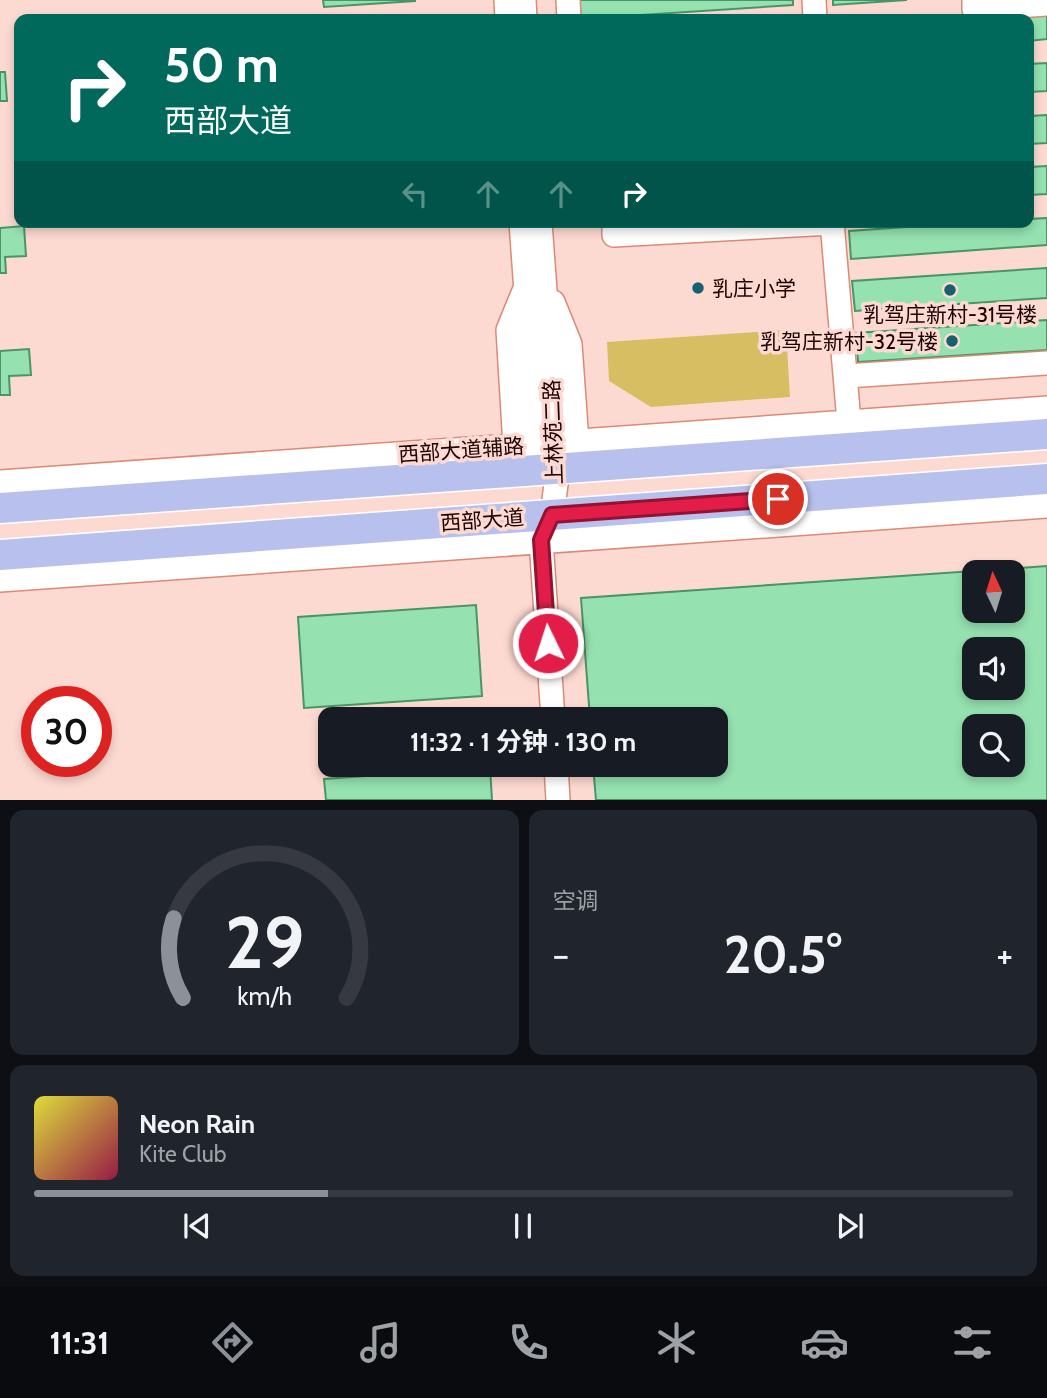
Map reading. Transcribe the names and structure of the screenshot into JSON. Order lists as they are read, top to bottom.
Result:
{
  "streets": {
    "main road": ["西部大道"],
    "street": ["上林苑二路", "西部大道辅路"]
  },
  "crossings": [
    ["上林苑二路", "西部大道辅路"],
    ["上林苑二路", "西部大道"]
  ],
  "places": ["乳庄小学", "乳驾庄新村-31号楼", "乳驾庄新村-32号楼"],
  "north": "top",
  "page": {
    "turn": ["50 m", "西部大道"],
    "limit": "30",
    "trip": "11:32 · 1 分钟 · 130 m",
    "tile": "空调",
    "heat": ["−", "20.5°", "+"],
    "song": ["Neon Rain", "Kite Club"],
    "tabs": "11:31",
    "gauge": ["29", "km/h"]
  }
}
